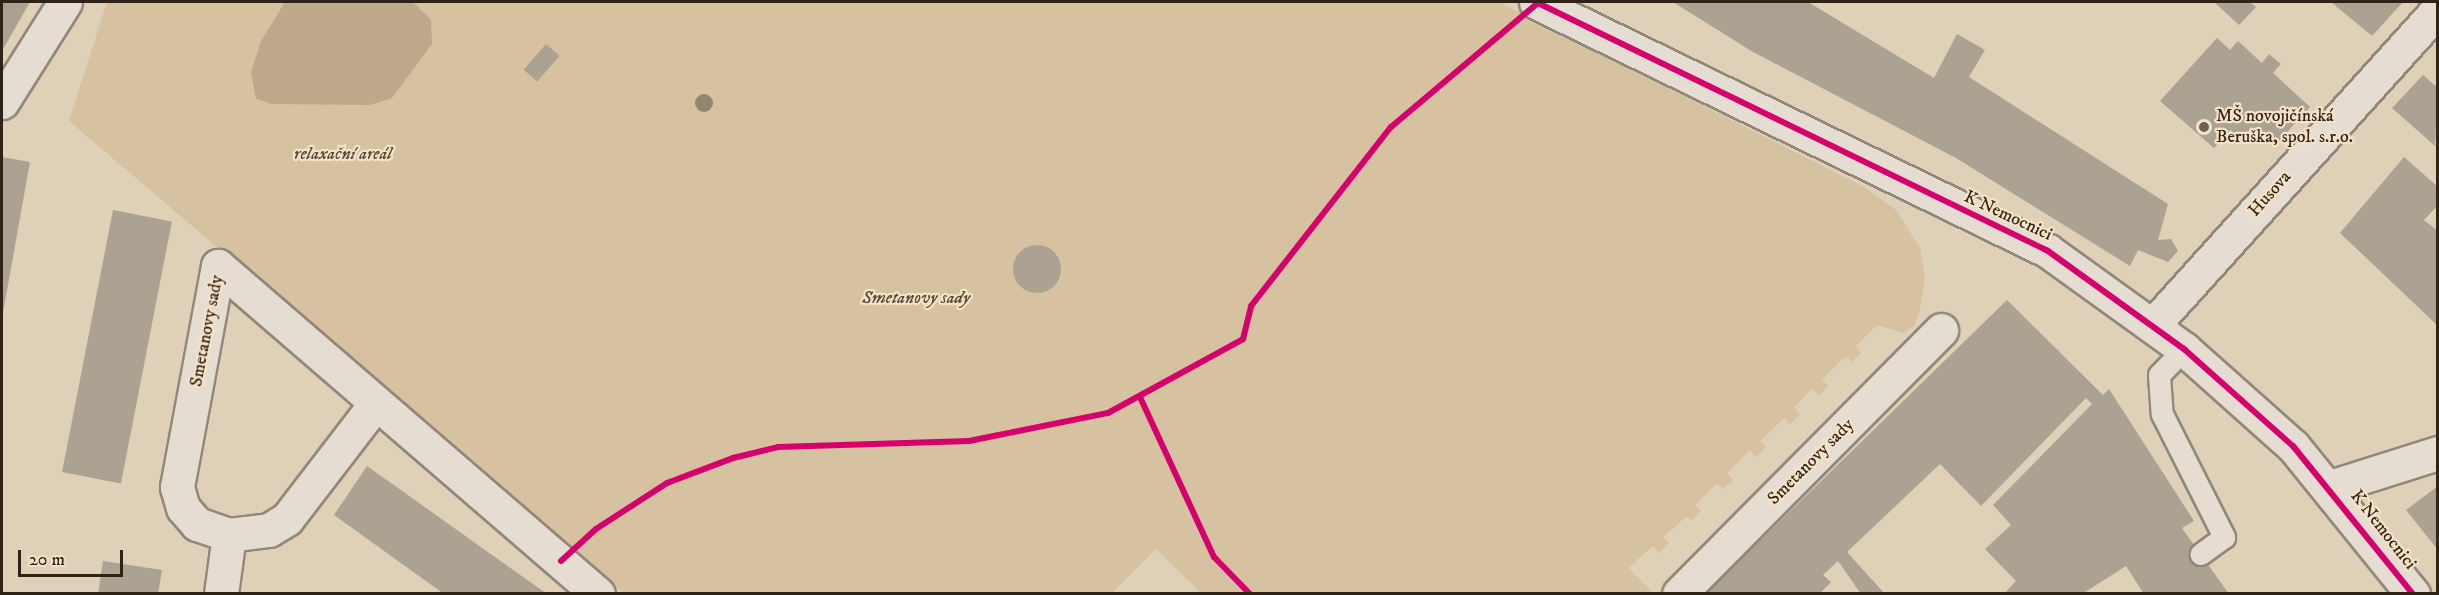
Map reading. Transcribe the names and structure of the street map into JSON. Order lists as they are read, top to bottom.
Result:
{
  "streets": {
    "street": ["Husova", "K Nemocnici", "Smetanovy sady"]
  },
  "crossings": [
    ["Husova", "K Nemocnici"]
  ],
  "parks": ["relaxační areál", "Smetanovy sady"],
  "places": ["MŠ novojičínská Beruška, spol. s.r.o."],
  "scale_bar": "20 m"
}
